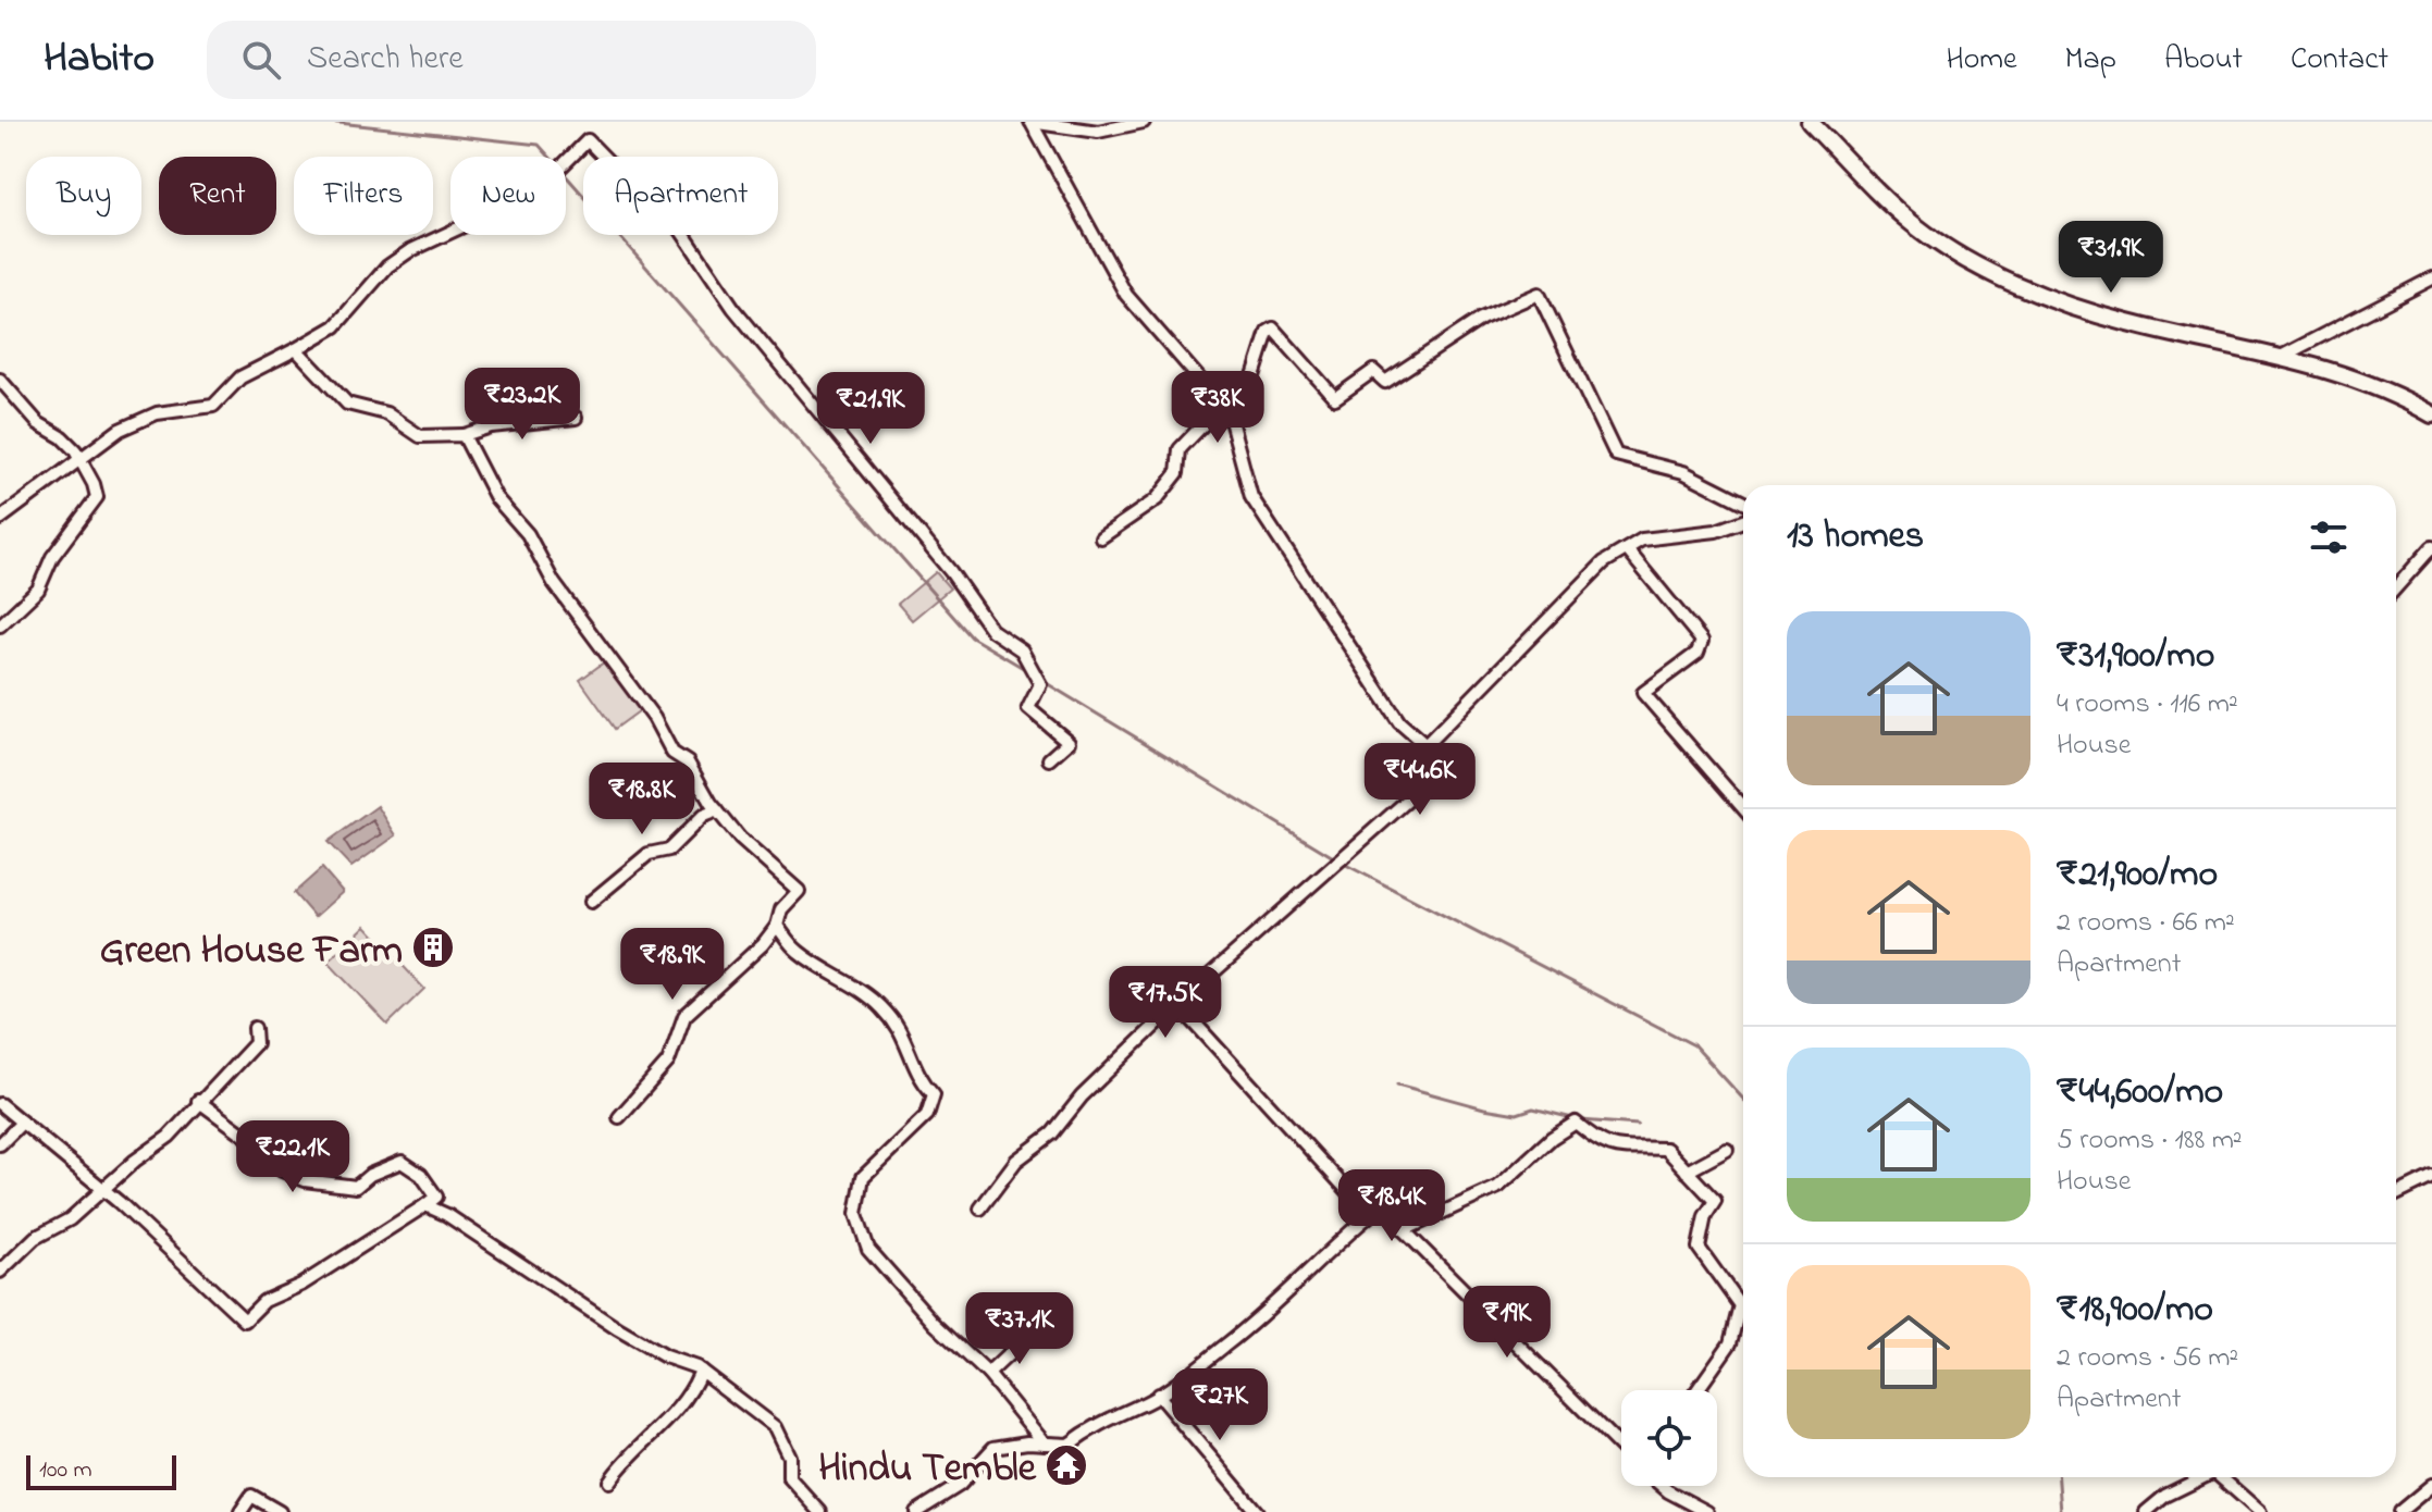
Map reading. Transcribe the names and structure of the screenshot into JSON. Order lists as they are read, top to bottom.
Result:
{
  "places": {
    "building": ["Green House Farm"],
    "temple": ["Hindu Temble"]
  },
  "scale_bar": "100 m",
  "page": {
    "header": "Habito",
    "search": "Search here",
    "nav": [
      "Home",
      "Map",
      "About",
      "Contact"
    ],
    "chip": [
      "Buy",
      "Rent",
      "Filters",
      "New",
      "Apartment"
    ],
    "price": [
      "₹31.9K",
      "₹23.2K",
      "₹38K",
      "₹21.9K",
      "₹44.6K",
      "₹18.8K",
      "₹18.9K",
      "₹17.5K",
      "₹22.1K",
      "₹18.4K",
      "₹19K",
      "₹37.1K",
      "₹27K"
    ],
    "heading": "13 homes",
    "list": [
      {
        "name": "₹31,900/mo",
        "note": "4 rooms · 116 m² · House"
      },
      {
        "name": "₹21,900/mo",
        "note": "2 rooms · 66 m² · Apartment"
      },
      {
        "name": "₹44,600/mo",
        "note": "5 rooms · 188 m² · House"
      },
      {
        "name": "₹18,900/mo",
        "note": "2 rooms · 56 m² · Apartment"
      }
    ],
    "scale": "100 m"
  }
}
